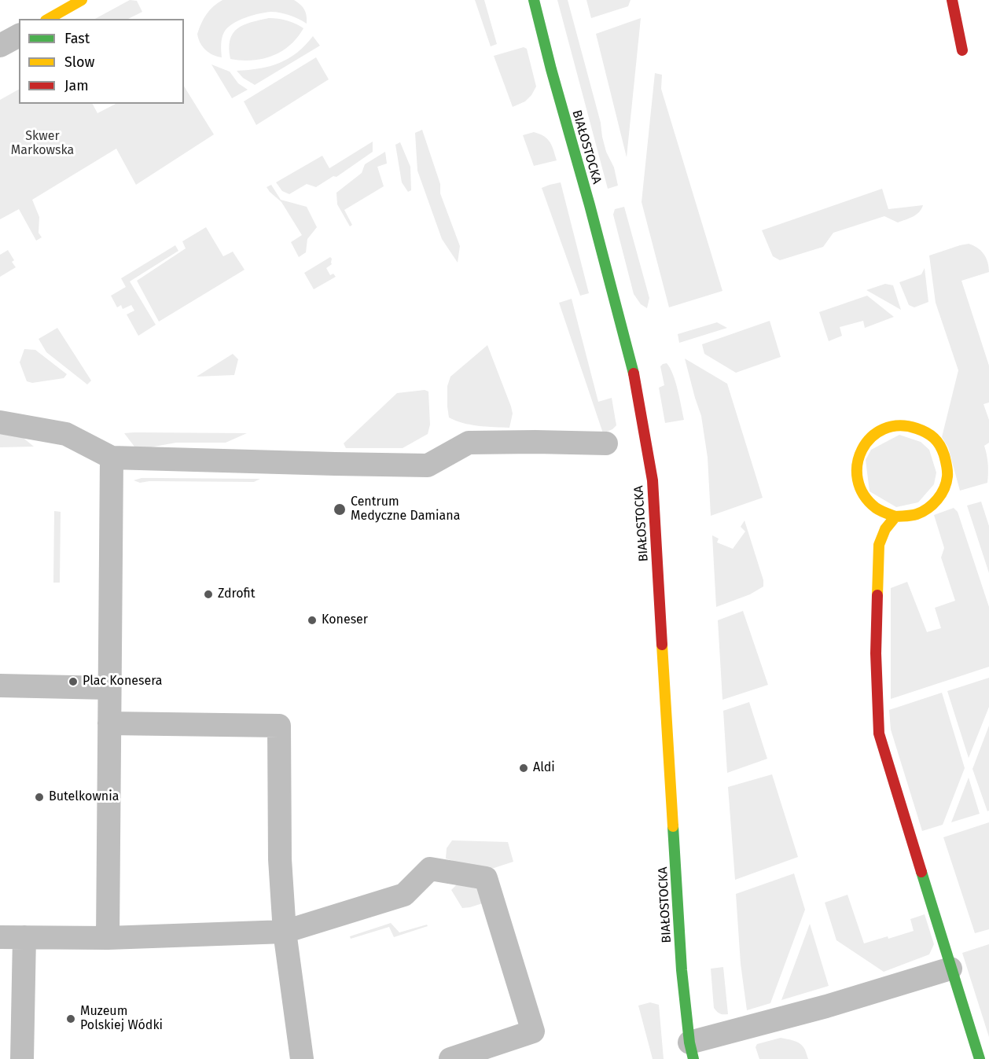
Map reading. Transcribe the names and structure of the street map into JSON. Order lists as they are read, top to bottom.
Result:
{
  "streets": {
    "street": ["BIAŁOSTOCKA"]
  },
  "parks": ["Skwer Markowska"],
  "places": [
    "Centrum Medyczne Damiana",
    "Zdrofit",
    "Koneser",
    "Plac Konesera",
    "Aldi",
    "Butelkownia",
    "Muzeum Polskiej Wódki"
  ],
  "legend": ["Fast", "Slow", "Jam"]
}
